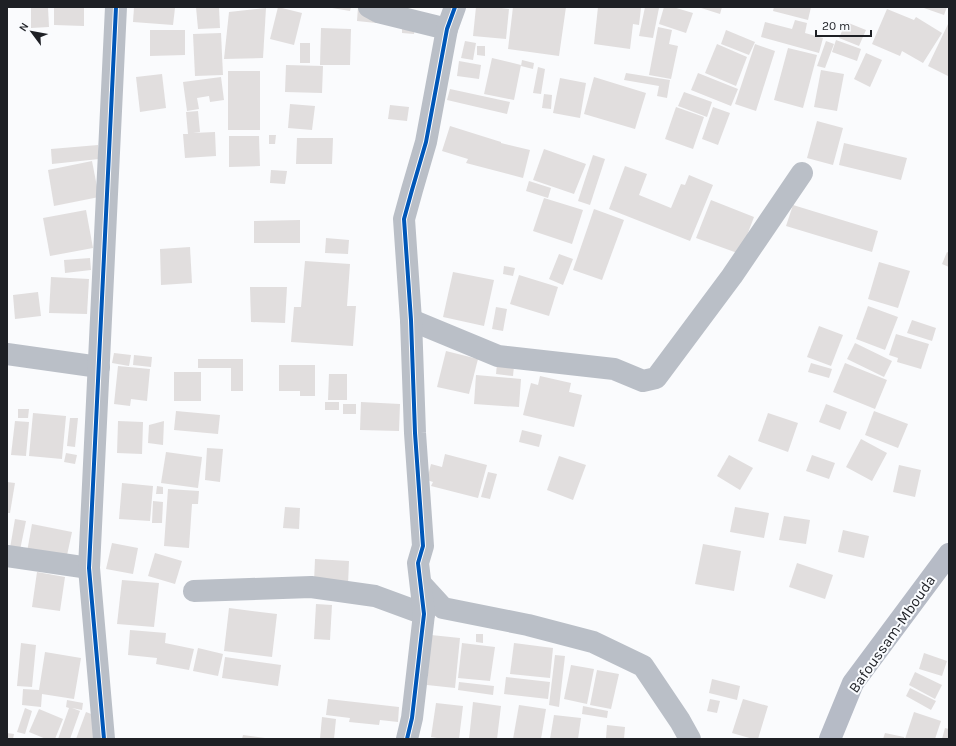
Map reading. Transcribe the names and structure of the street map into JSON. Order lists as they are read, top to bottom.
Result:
{
  "streets": {
    "highway": ["Bafoussam-Mbouda"]
  },
  "scale_bar": "20 m",
  "north": "top left"
}
